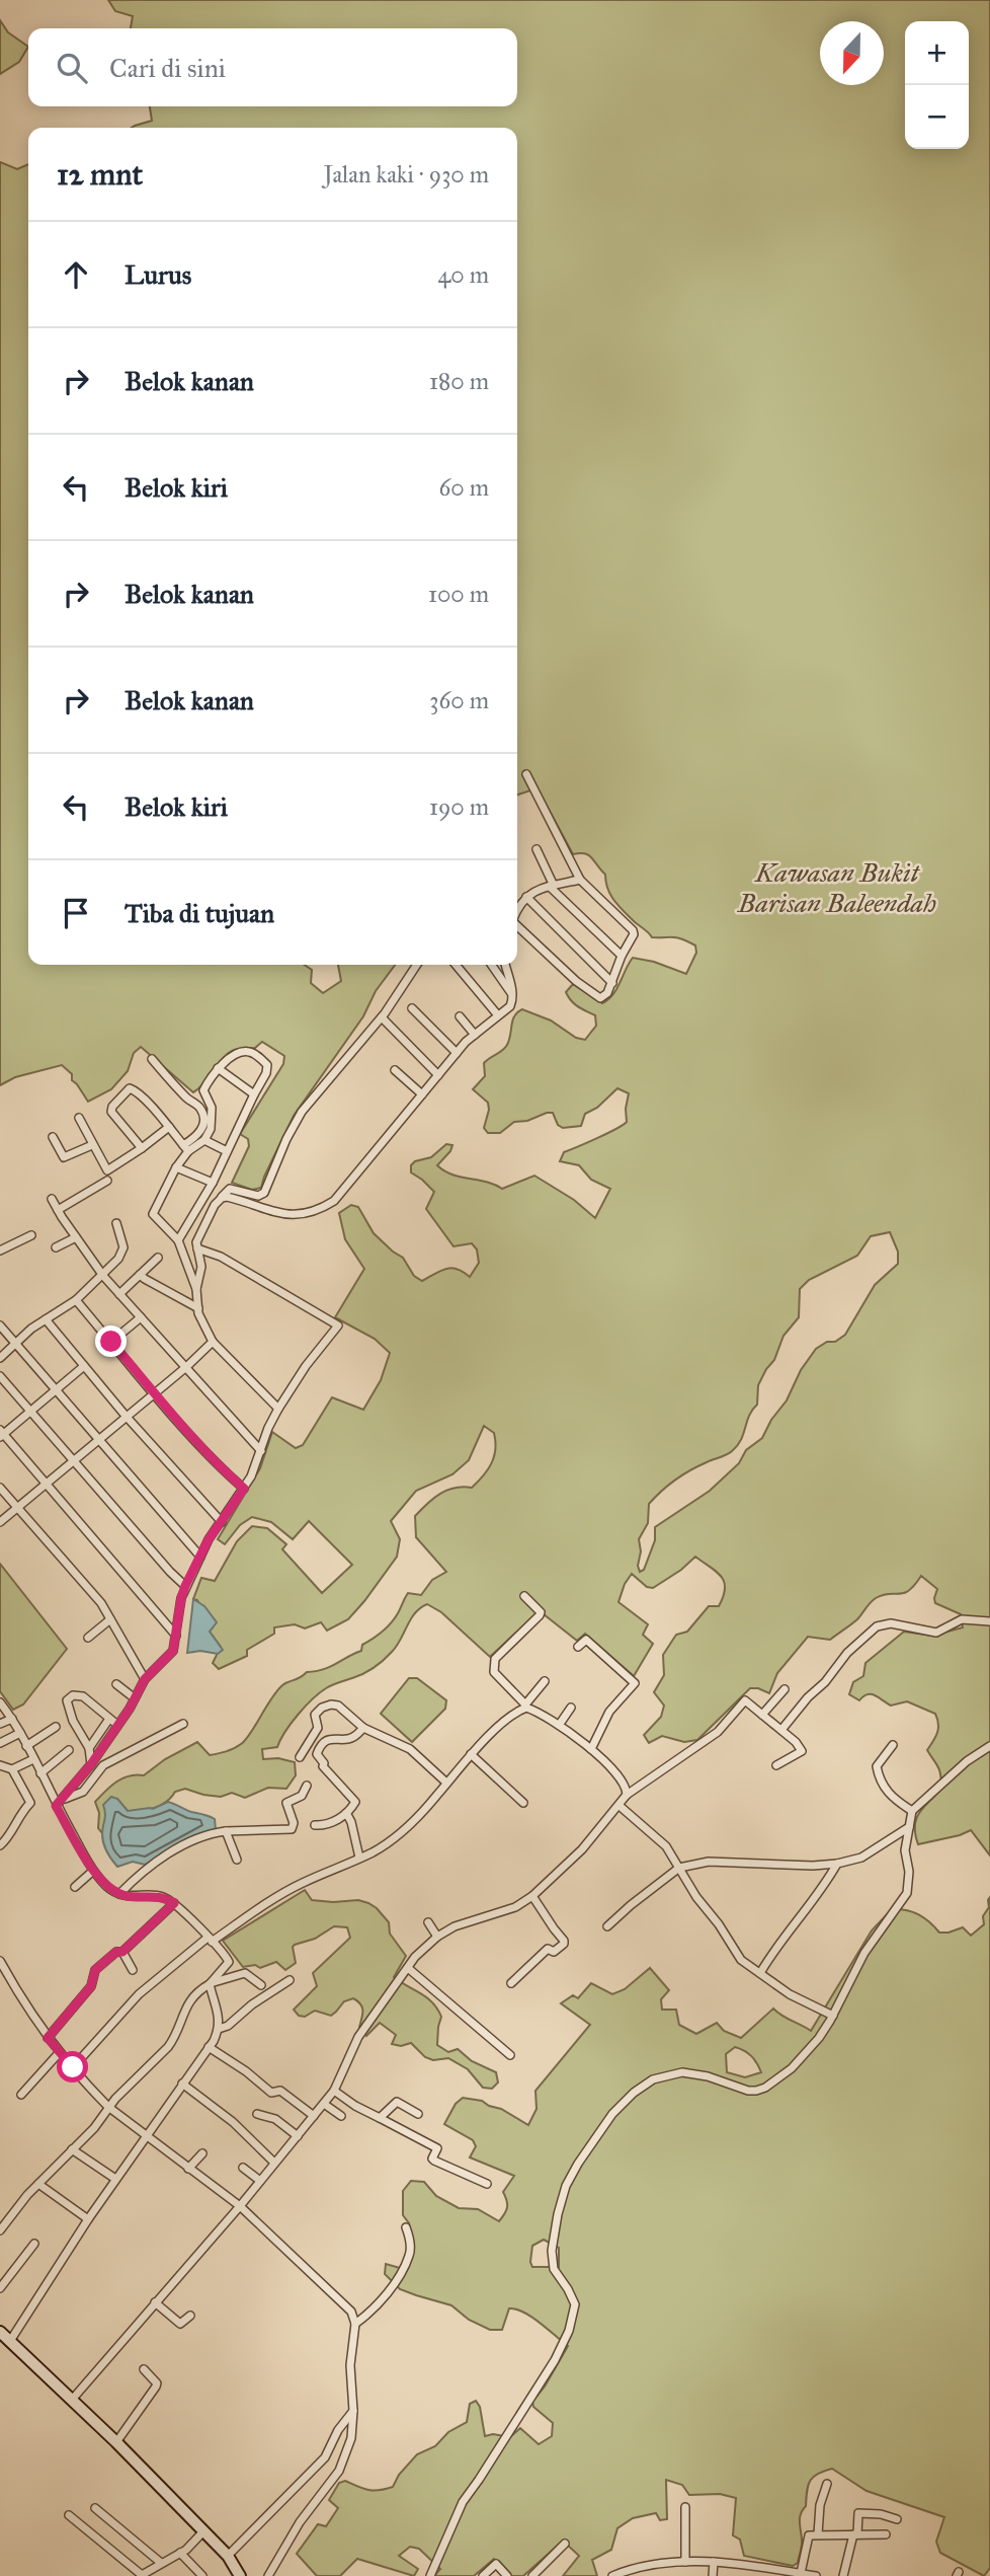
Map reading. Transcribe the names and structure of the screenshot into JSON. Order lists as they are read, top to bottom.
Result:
{
  "parks": ["Kawasan Bukit Barisan Baleendah"],
  "north": "bottom",
  "page": {
    "map_buttons": ["+", "−"],
    "search": "Cari di sini",
    "heading": ["12 mnt", "Jalan kaki · 930 m"],
    "list": [
      ["Lurus", "40 m"],
      ["Belok kanan", "180 m"],
      ["Belok kiri", "60 m"],
      ["Belok kanan", "100 m"],
      ["Belok kanan", "360 m"],
      ["Belok kiri", "190 m"],
      "Tiba di tujuan"
    ]
  }
}
